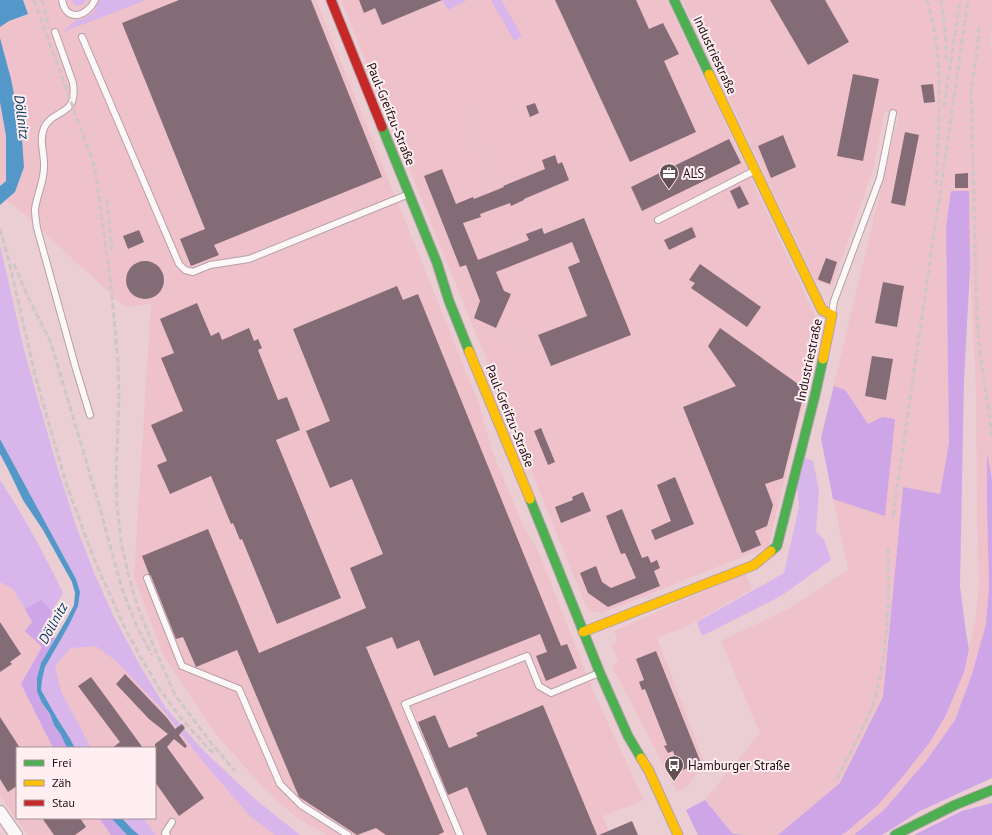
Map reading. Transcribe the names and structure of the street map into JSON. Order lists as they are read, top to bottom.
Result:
{
  "streets": {
    "street": ["Industriestraße", "Paul-Greifzu-Straße"]
  },
  "crossings": [
    ["Industriestraße", "Paul-Greifzu-Straße"]
  ],
  "water": ["Döllnitz"],
  "places": {
    "office": ["ALS"],
    "bus stop": ["Hamburger Straße"]
  },
  "legend": ["Frei", "Zäh", "Stau"]
}
